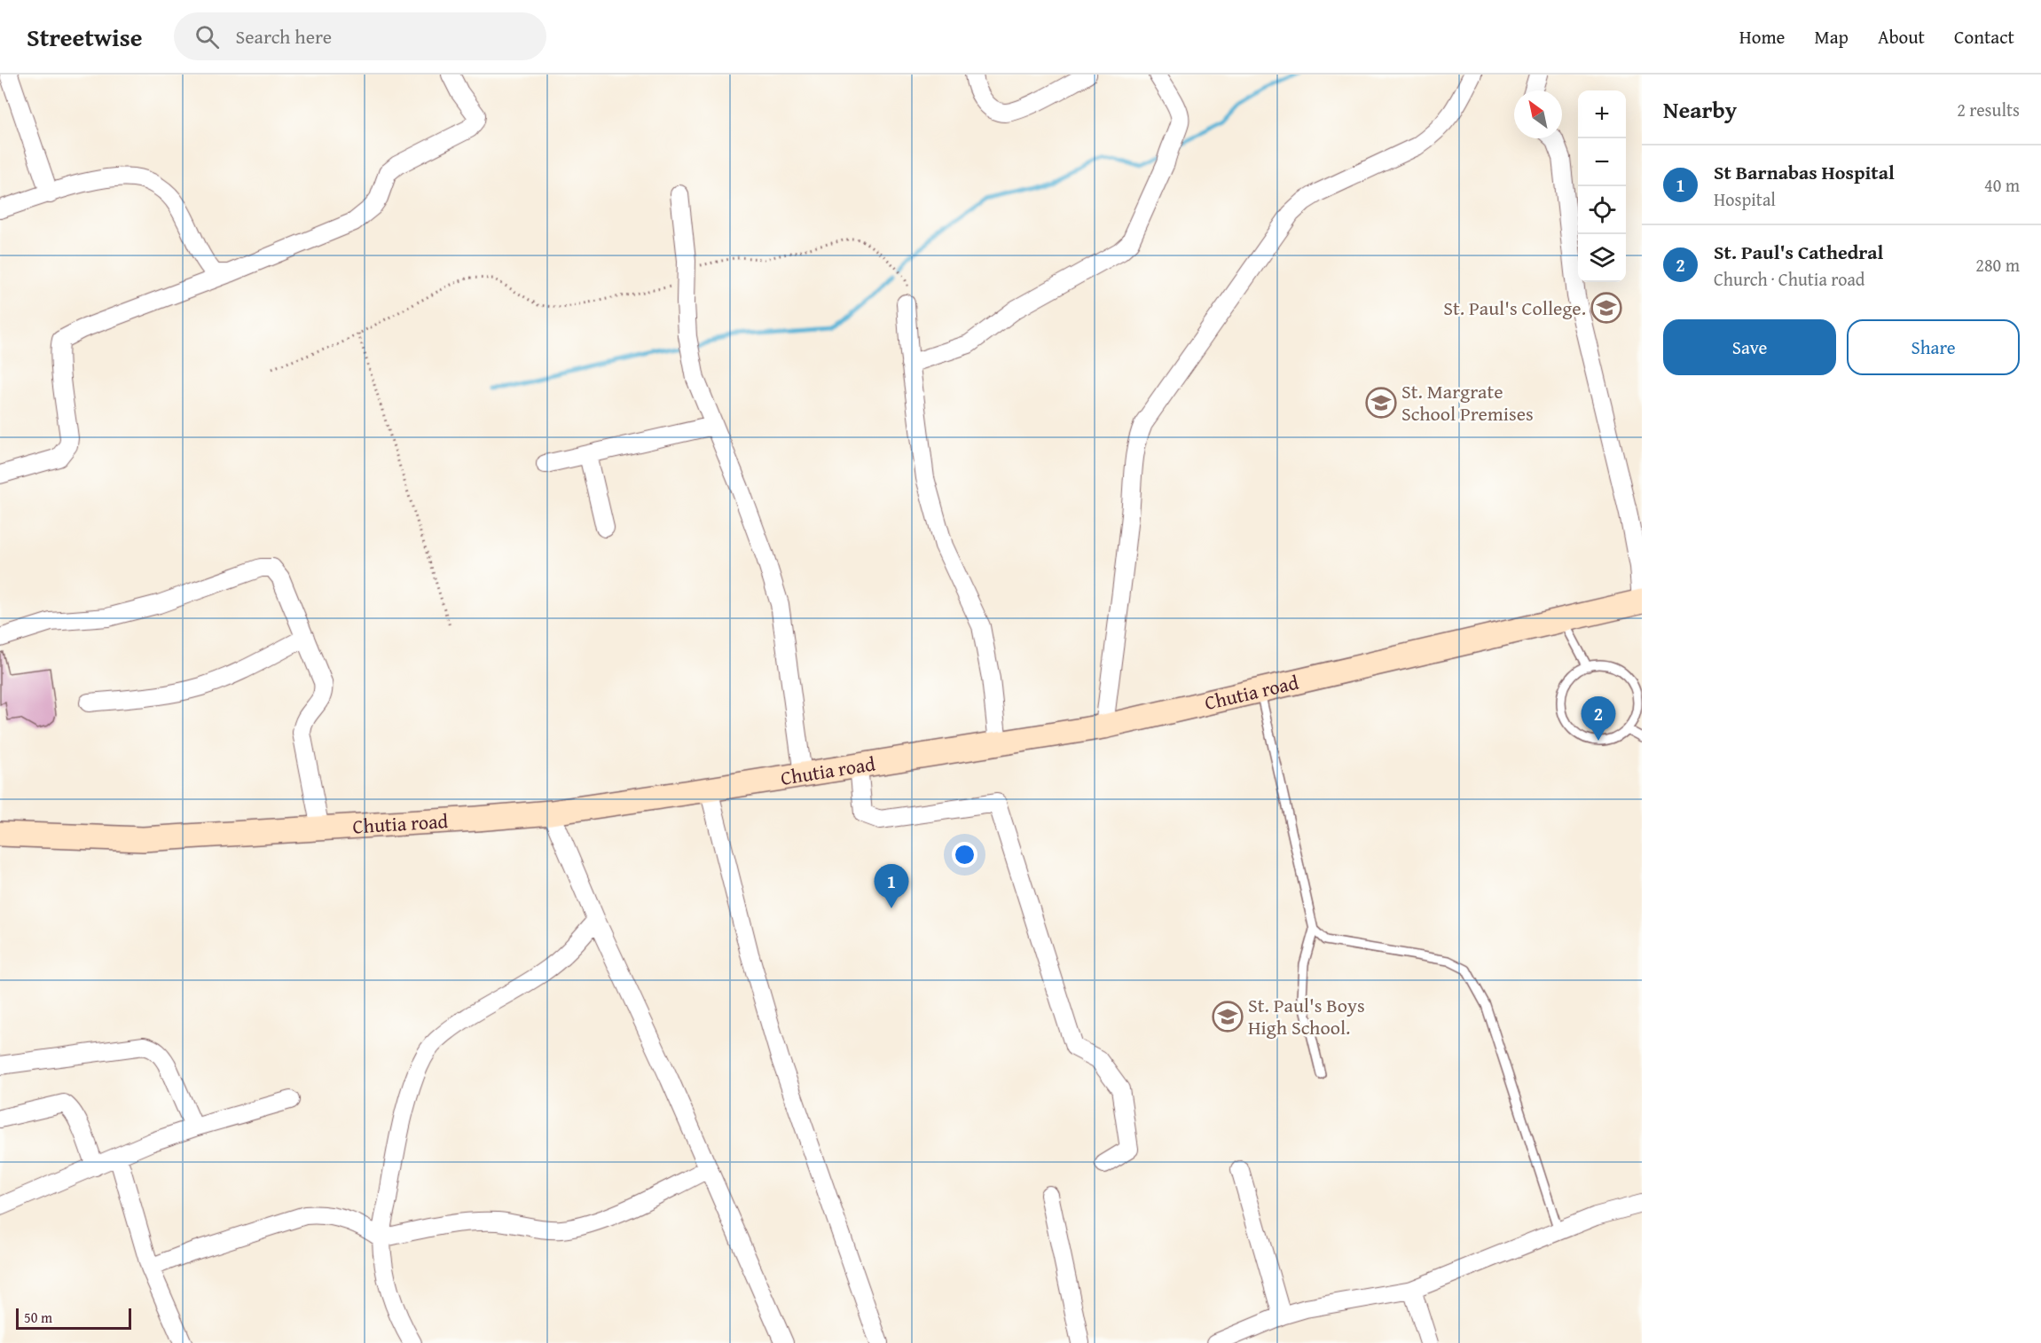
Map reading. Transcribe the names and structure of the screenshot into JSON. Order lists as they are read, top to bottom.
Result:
{
  "streets": {
    "street": ["Chutia road"]
  },
  "places": {
    "school or university": ["St. Paul's College.", "St. Margrate School Premises", "St. Paul's Boys High School."]
  },
  "scale_bar": "50 m",
  "north": "top left",
  "page": {
    "header": "Streetwise",
    "search": "Search here",
    "nav": [
      "Home",
      "Map",
      "About",
      "Contact"
    ],
    "heading": ["Nearby", "2 results"],
    "map_buttons": ["+", "−"],
    "list": [
      {
        "mark": "1",
        "name": "St Barnabas Hospital",
        "note": "Hospital",
        "value": "40 m"
      },
      {
        "mark": "2",
        "name": "St. Paul's Cathedral",
        "note": "Church · Chutia road",
        "value": "280 m"
      }
    ],
    "buttons": ["Save", "Share"],
    "pins": ["2", "1"],
    "scale": "50 m"
  }
}
